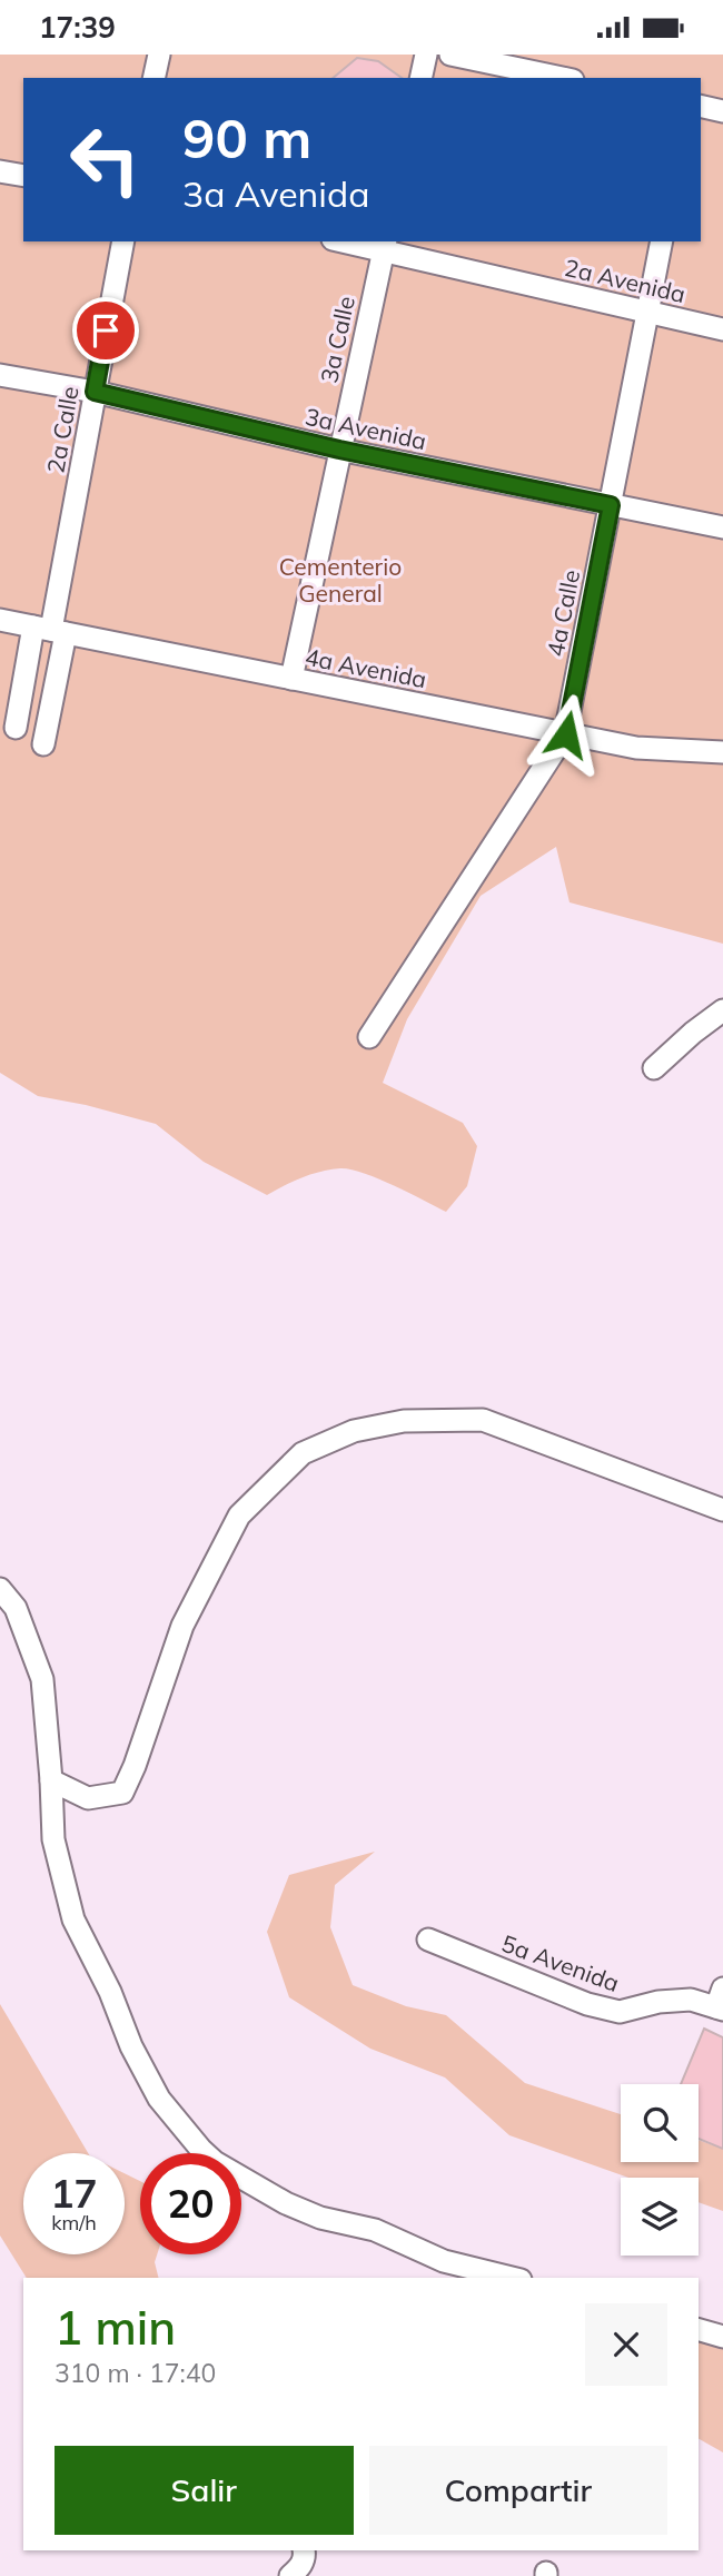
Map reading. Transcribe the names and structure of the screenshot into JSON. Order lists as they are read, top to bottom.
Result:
{
  "streets": {
    "street": [
      "2a Avenida",
      "3a Calle",
      "3a Avenida",
      "2a Calle",
      "4a Calle",
      "4a Avenida",
      "5a Avenida"
    ]
  },
  "crossings": [
    ["2a Avenida", "3a Calle"],
    ["2a Avenida", "4a Calle"],
    ["3a Calle", "3a Avenida"],
    ["3a Calle", "4a Avenida"],
    ["3a Avenida", "2a Calle"],
    ["3a Avenida", "4a Calle"],
    ["2a Calle", "4a Avenida"],
    ["4a Calle", "4a Avenida"]
  ],
  "parks": ["Cementerio General"],
  "page": {
    "status": "17:39",
    "turn": ["90 m", "3a Avenida"],
    "speed": "17 km/h",
    "limit": "20",
    "heading": ["1 min", "310 m · 17:40"],
    "buttons": ["Salir", "Compartir"]
  }
}
